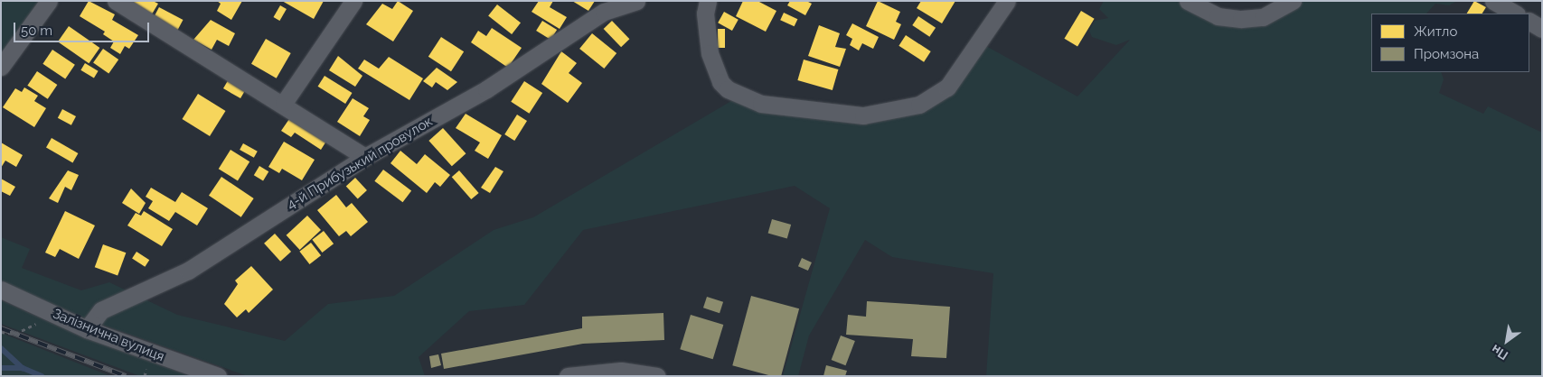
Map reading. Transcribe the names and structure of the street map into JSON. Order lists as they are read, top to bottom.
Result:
{
  "streets": {
    "street": ["4-й Прибузький провулок", "Залізнична вулиця"]
  },
  "crossings": [
    ["4-й Прибузький провулок", "Залізнична вулиця"]
  ],
  "legend": ["Житло", "Промзона"],
  "scale_bar": "50 m",
  "north": "bottom left"
}
